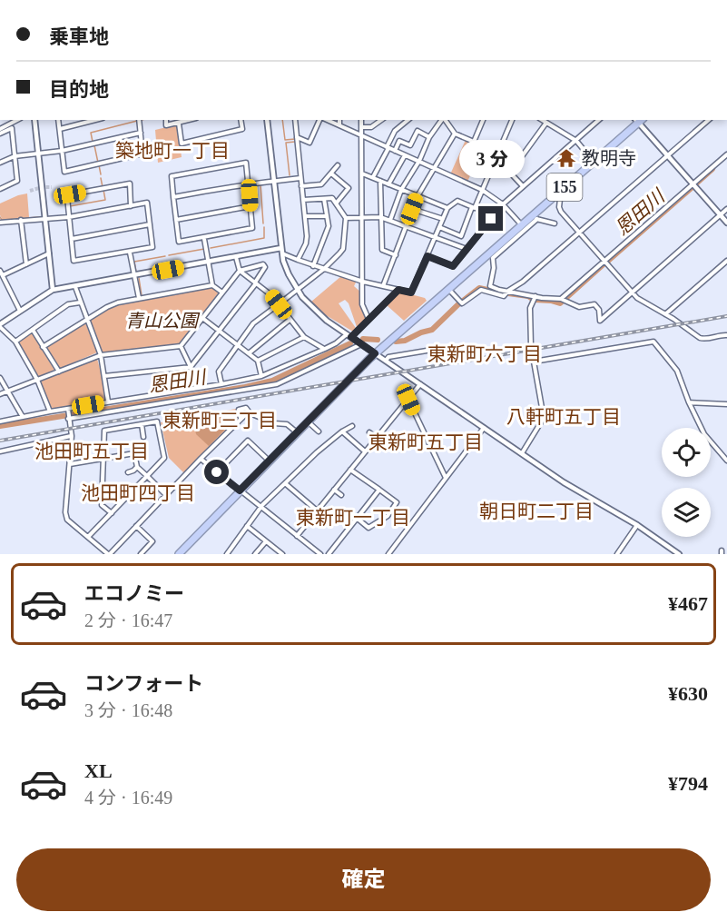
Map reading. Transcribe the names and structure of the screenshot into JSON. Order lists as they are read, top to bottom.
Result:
{
  "streets": {
    "highway": ["155"]
  },
  "districts": [
    "築地町一丁目",
    "東新町六丁目",
    "八軒町五丁目",
    "東新町三丁目",
    "東新町五丁目",
    "池田町五丁目",
    "池田町四丁目",
    "朝日町二丁目",
    "東新町一丁目"
  ],
  "water": ["恩田川"],
  "parks": ["青山公園"],
  "places": {
    "temple": ["教明寺"]
  },
  "page": {
    "banner": ["乗車地", "目的地"],
    "bubble": "3 分",
    "list": [
      {
        "name": "エコノミー",
        "note": "2 分 · 16:47",
        "value": "¥467"
      },
      {
        "name": "コンフォート",
        "note": "3 分 · 16:48",
        "value": "¥630"
      },
      {
        "name": "XL",
        "note": "4 分 · 16:49",
        "value": "¥794"
      }
    ],
    "buttons": "確定"
  }
}
